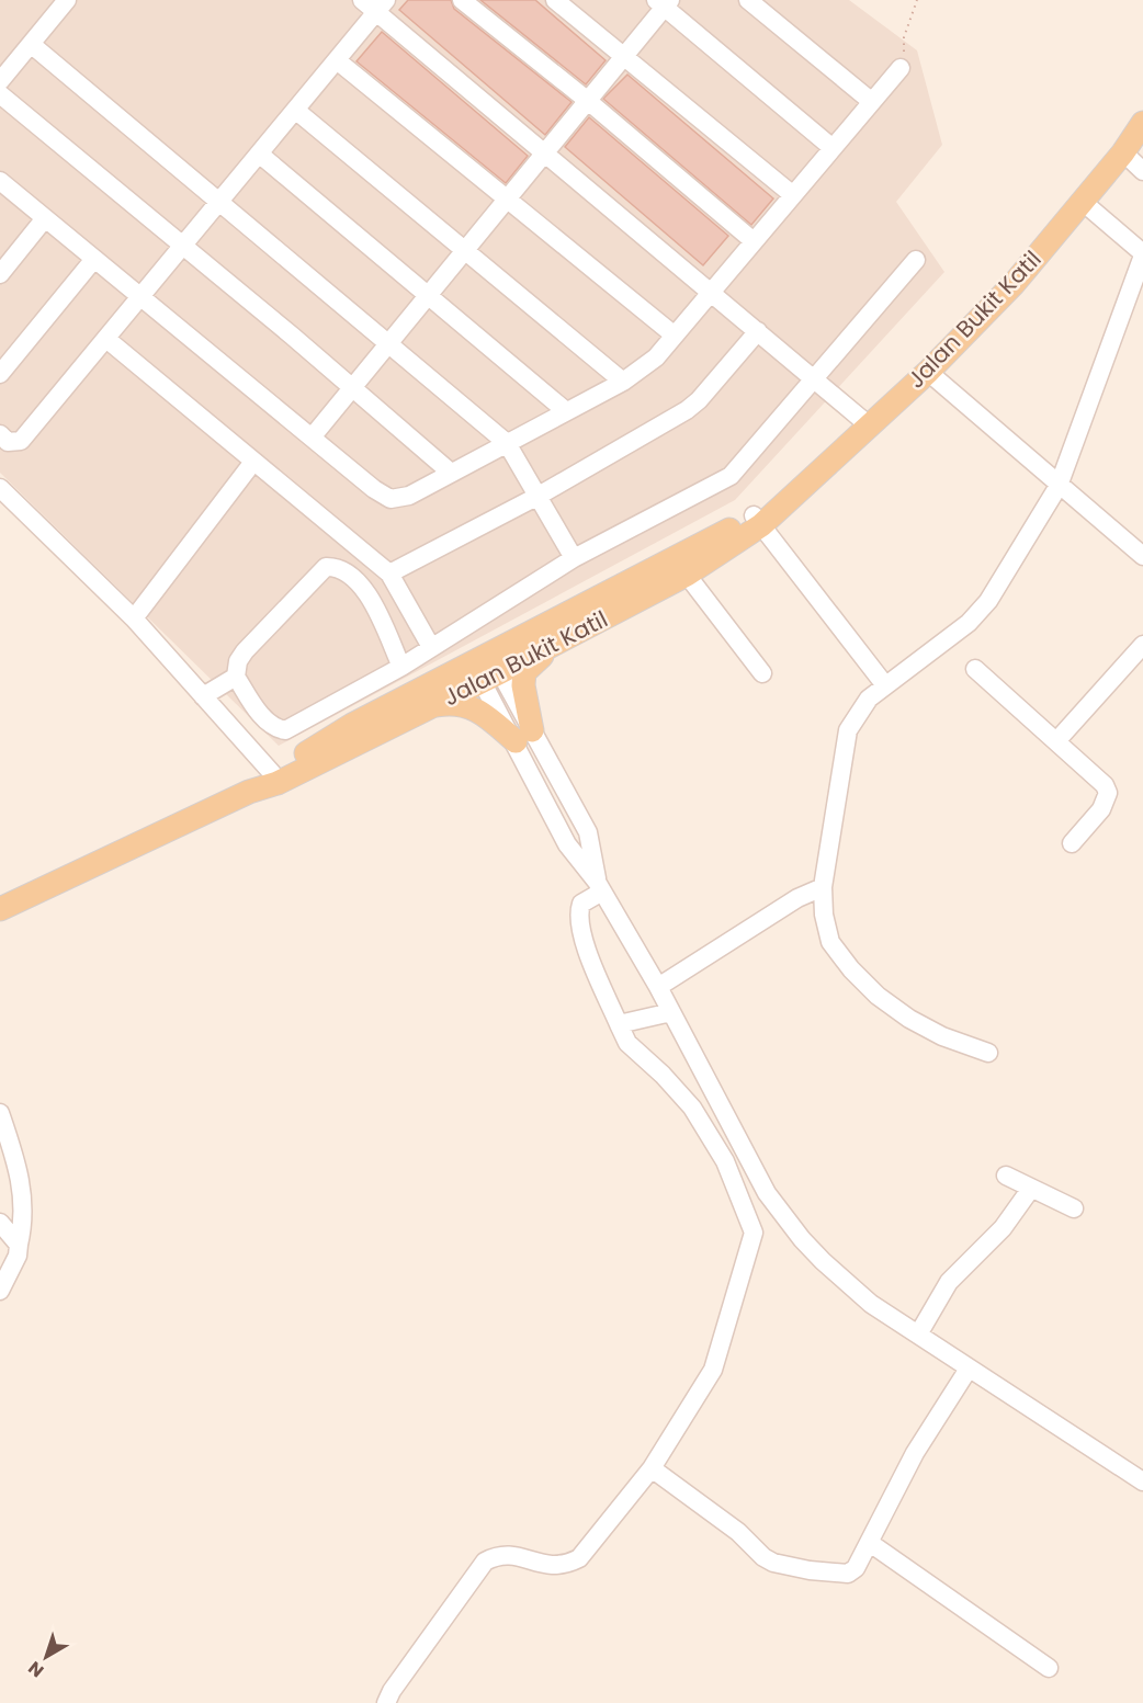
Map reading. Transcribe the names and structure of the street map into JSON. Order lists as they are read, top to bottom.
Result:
{
  "streets": {
    "main road": ["Jalan Bukit Katil"]
  },
  "north": "bottom left"
}
